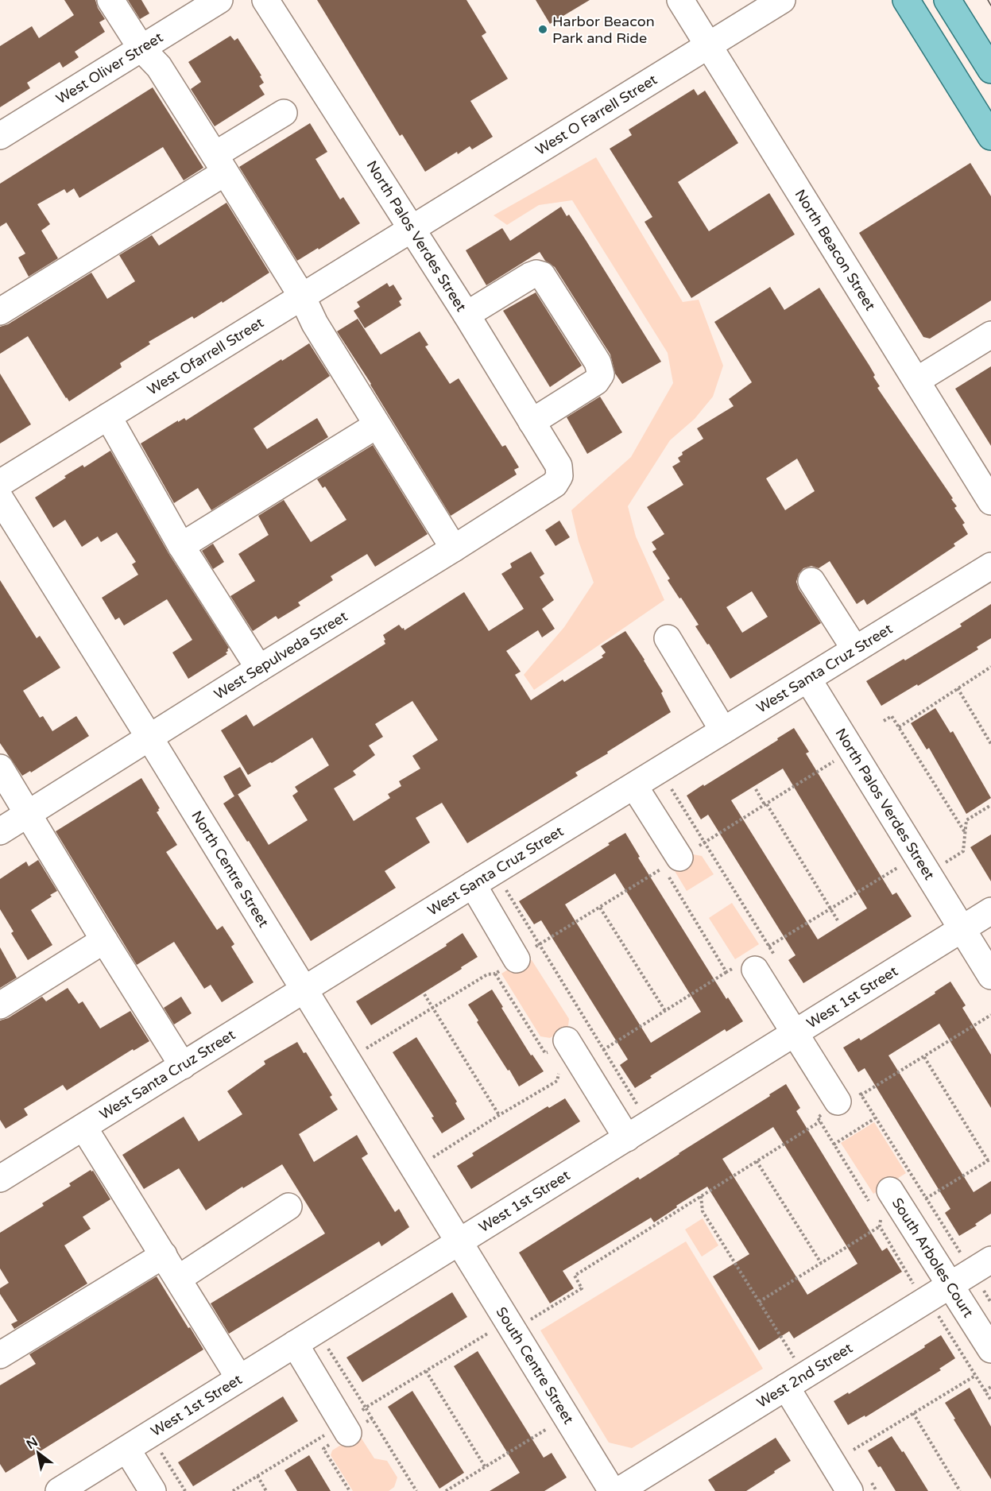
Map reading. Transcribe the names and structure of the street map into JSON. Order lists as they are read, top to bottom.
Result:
{
  "streets": {
    "street": [
      "West Oliver Street",
      "West O Farrell Street",
      "North Palos Verdes Street",
      "North Beacon Street",
      "West Ofarrell Street",
      "West Sepulveda Street",
      "West Santa Cruz Street",
      "North Centre Street",
      "West 1st Street",
      "South Arboles Court",
      "South Centre Street",
      "West 2nd Street"
    ]
  },
  "crossings": [
    ["West O Farrell Street", "North Palos Verdes Street"],
    ["West O Farrell Street", "North Beacon Street"],
    ["West O Farrell Street", "West Ofarrell Street"],
    ["North Palos Verdes Street", "West Ofarrell Street"],
    ["North Palos Verdes Street", "West Sepulveda Street"],
    ["North Palos Verdes Street", "West Santa Cruz Street"],
    ["North Palos Verdes Street", "West 1st Street"],
    ["West Sepulveda Street", "North Centre Street"],
    ["West Santa Cruz Street", "North Centre Street"],
    ["North Centre Street", "West 1st Street"],
    ["North Centre Street", "South Centre Street"],
    ["West 1st Street", "South Centre Street"],
    ["South Arboles Court", "West 2nd Street"]
  ],
  "places": ["Harbor Beacon Park and Ride"],
  "north": "top left"
}
